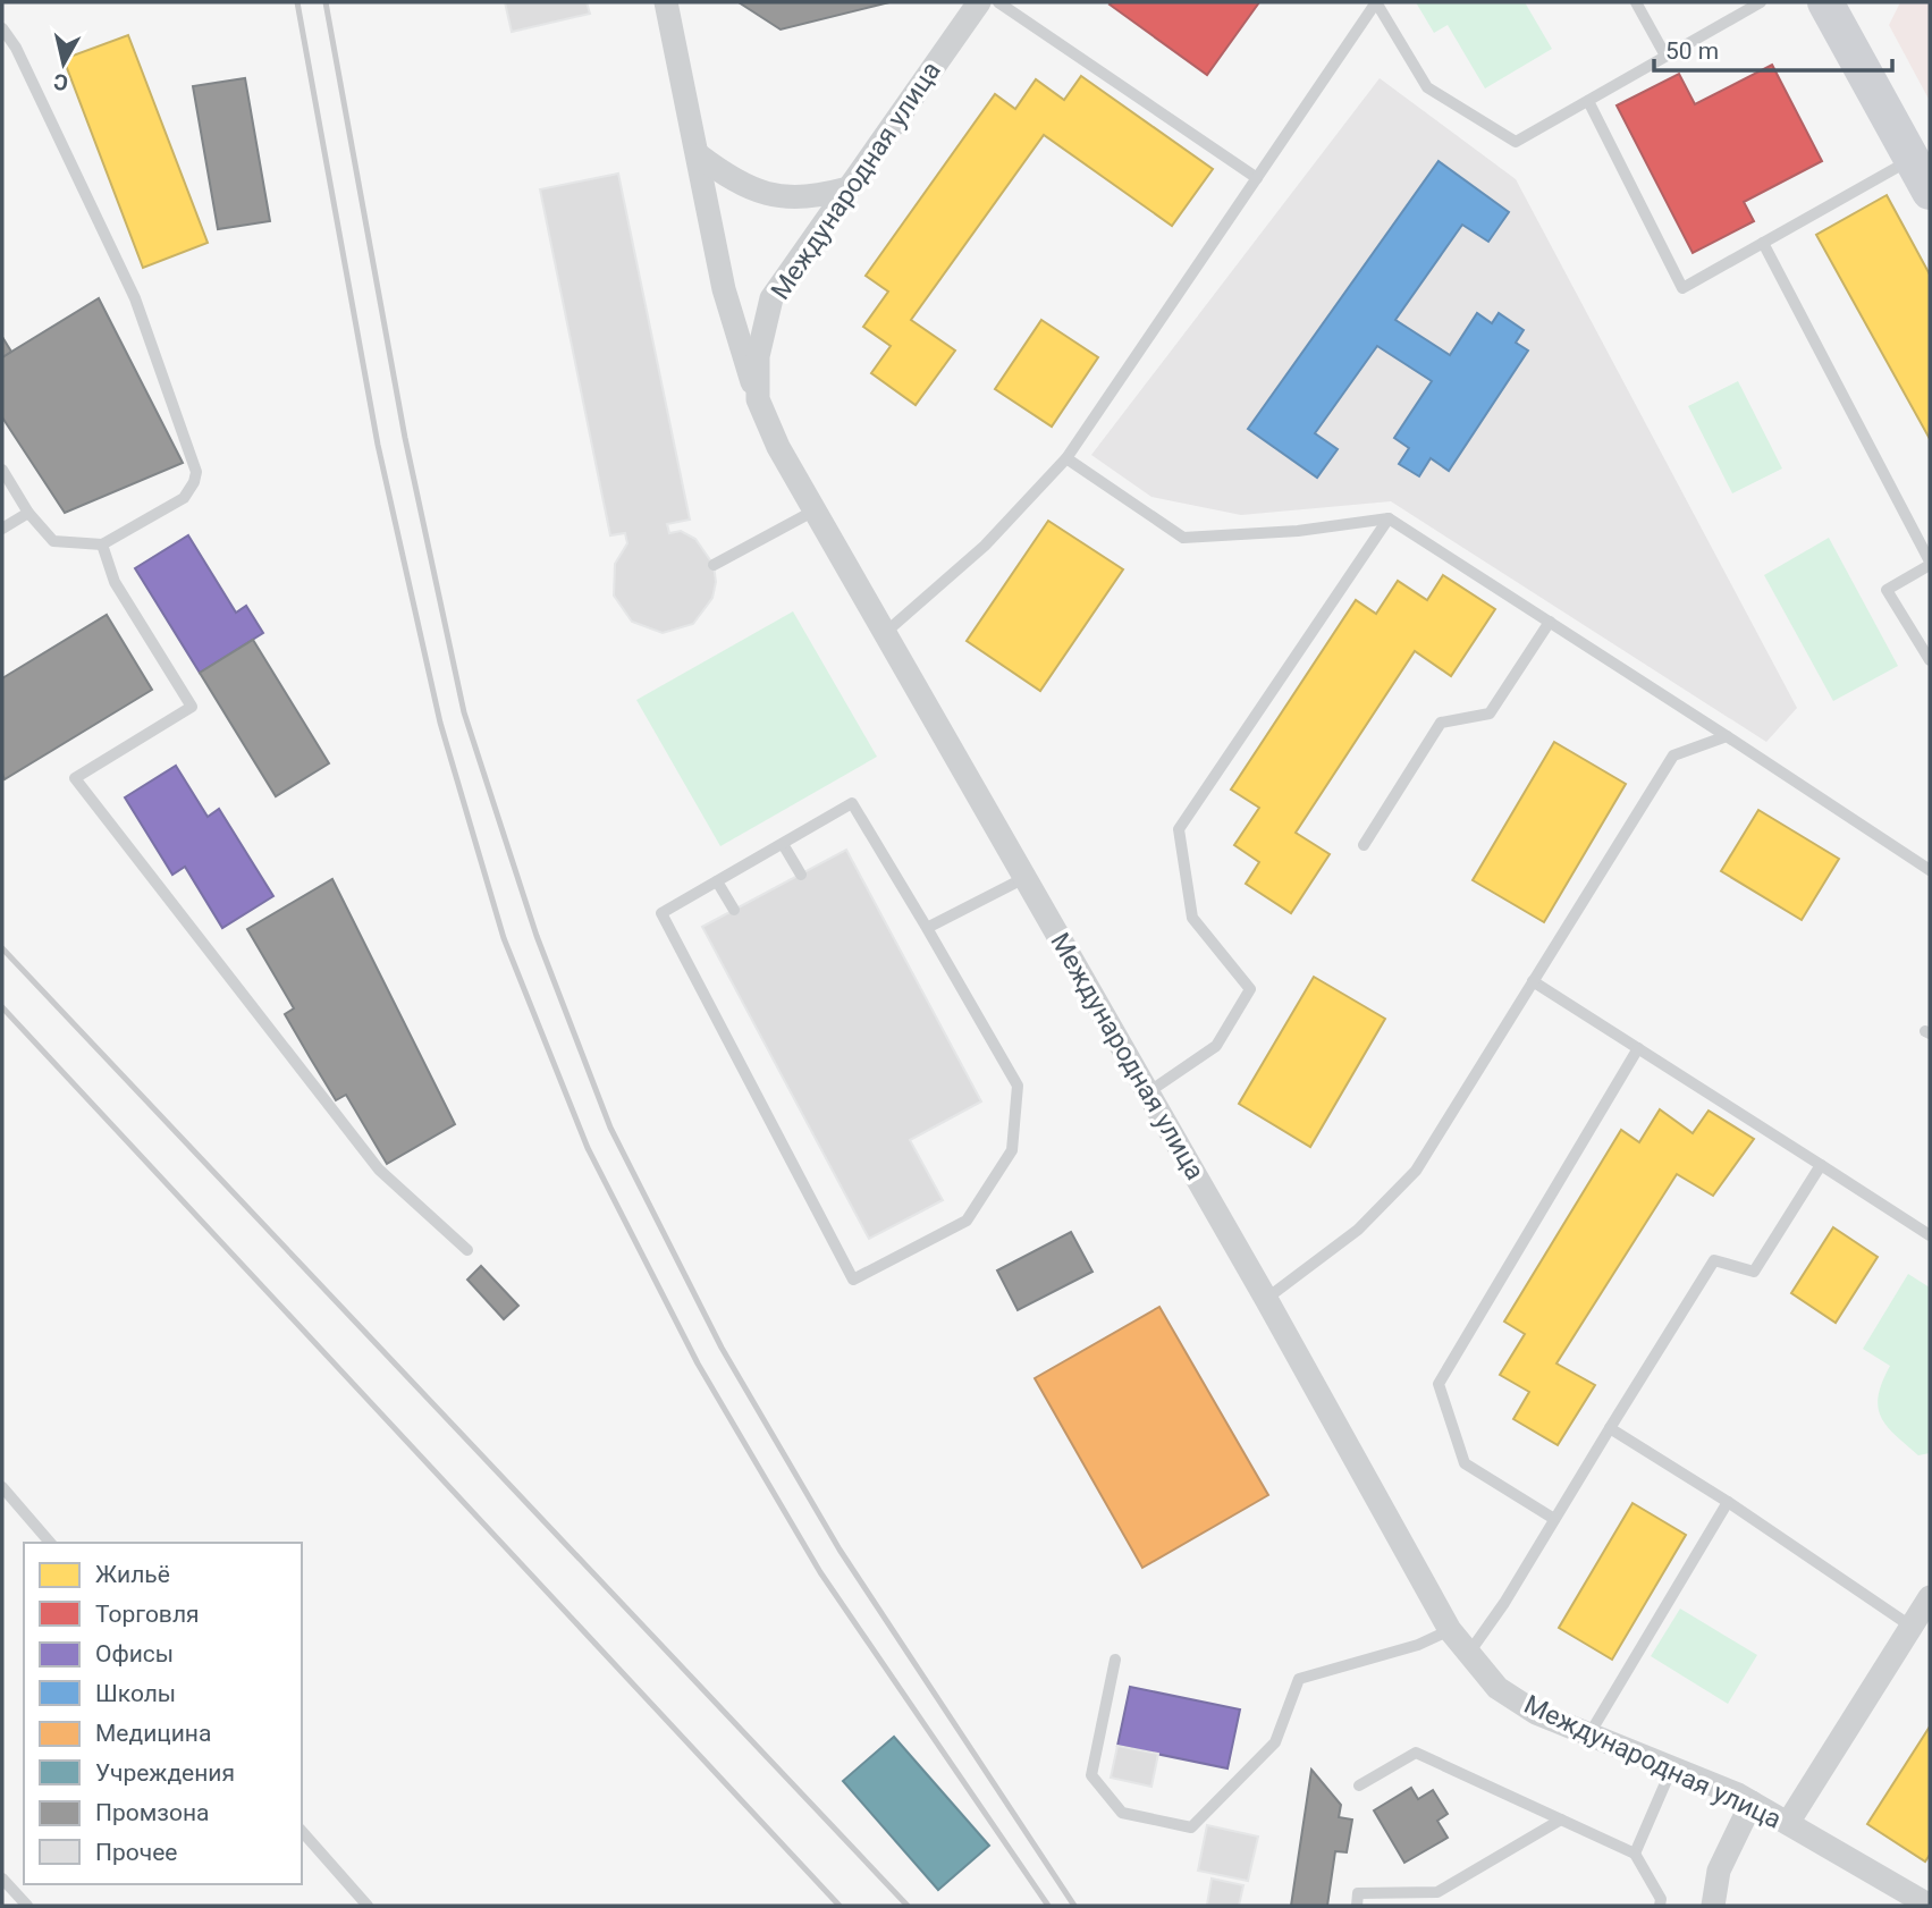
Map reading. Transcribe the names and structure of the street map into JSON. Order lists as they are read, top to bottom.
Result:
{
  "streets": {
    "street": ["Международная улица"]
  },
  "legend": [
    "Жильё",
    "Торговля",
    "Офисы",
    "Школы",
    "Медицина",
    "Учреждения",
    "Промзона",
    "Прочее"
  ],
  "scale_bar": "50 m",
  "north": "bottom"
}
